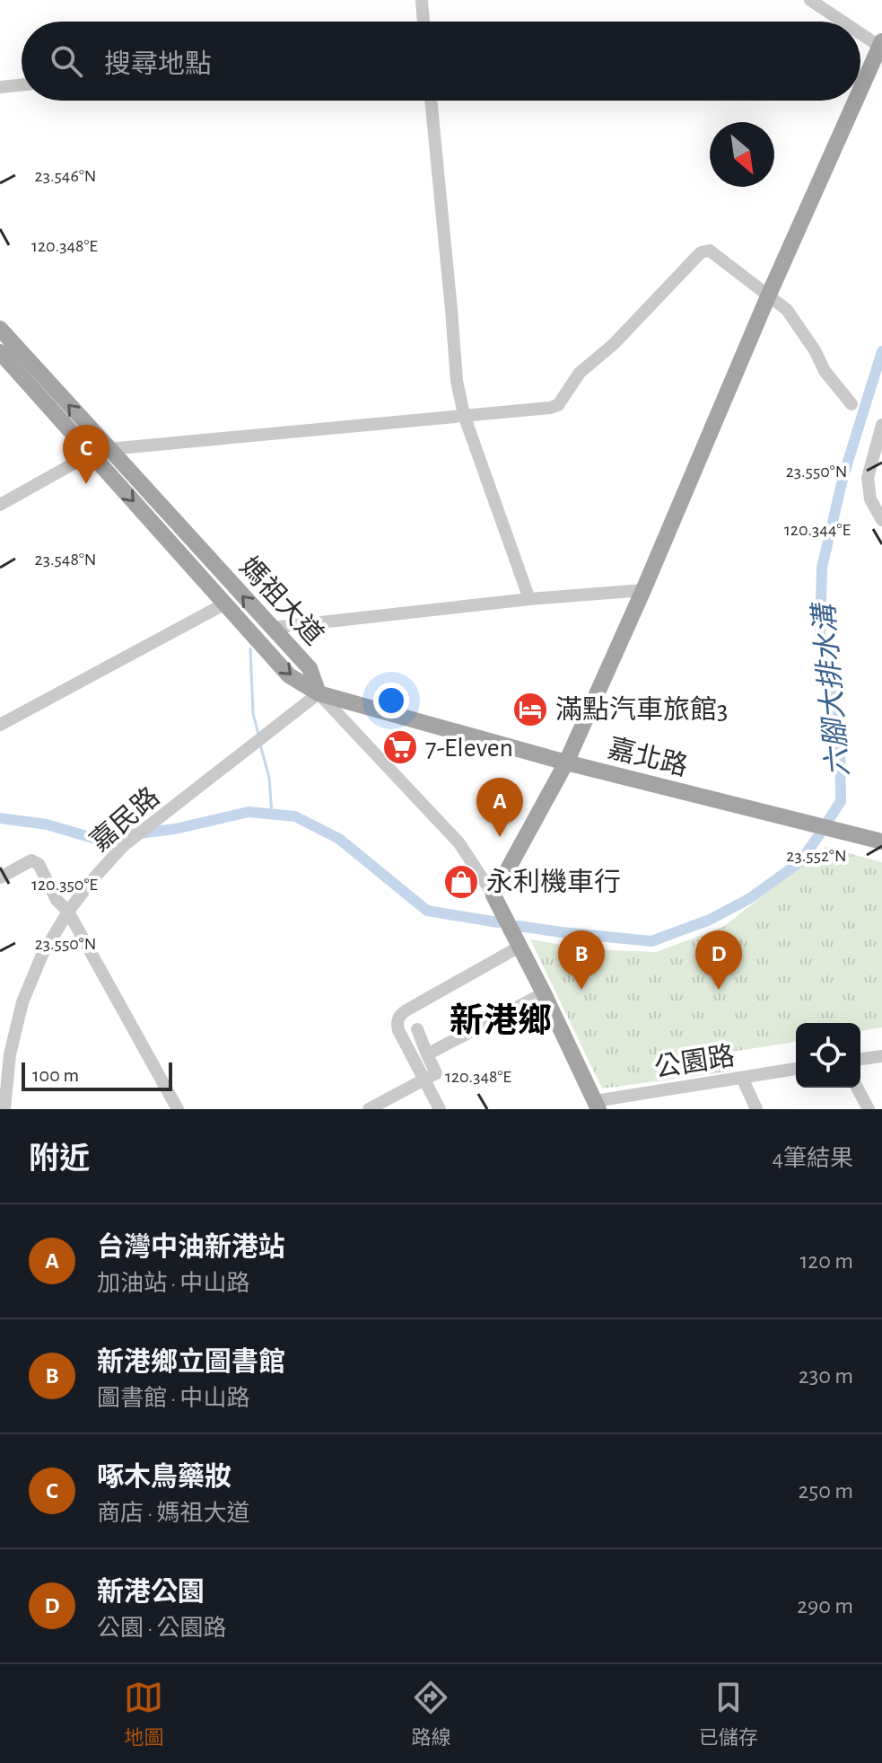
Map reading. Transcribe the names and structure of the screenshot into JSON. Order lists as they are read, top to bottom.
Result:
{
  "streets": {
    "main road": ["媽祖大道", "嘉北路"],
    "street": ["嘉民路", "公園路"]
  },
  "crossings": [
    ["媽祖大道", "嘉北路"],
    ["媽祖大道", "嘉民路"],
    ["嘉北路", "嘉民路"]
  ],
  "districts": ["新港鄉"],
  "water": ["六腳大排水溝"],
  "places": {
    "hotel": ["滿點汽車旅館3"],
    "supermarket": ["7-Eleven"],
    "shop": ["永利機車行"]
  },
  "scale_bar": "100 m",
  "north": "bottom right",
  "page": {
    "search": "搜尋地點",
    "pins": [
      "C",
      "A",
      "B",
      "D"
    ],
    "scale": "100 m",
    "heading": ["附近", "4筆結果"],
    "list": [
      {
        "mark": "A",
        "name": "台灣中油新港站",
        "note": "加油站 · 中山路",
        "value": "120 m"
      },
      {
        "mark": "B",
        "name": "新港鄉立圖書館",
        "note": "圖書館 · 中山路",
        "value": "230 m"
      },
      {
        "mark": "C",
        "name": "啄木鳥藥妝",
        "note": "商店 · 媽祖大道",
        "value": "250 m"
      },
      {
        "mark": "D",
        "name": "新港公園",
        "note": "公園 · 公園路",
        "value": "290 m"
      }
    ],
    "nav": ["地圖", "路線", "已儲存"]
  },
  "coordinates": [
    "23.546°N",
    "120.348°E",
    "23.550°N",
    "120.344°E",
    "23.548°N",
    "23.552°N",
    "120.350°E"
  ]
}
